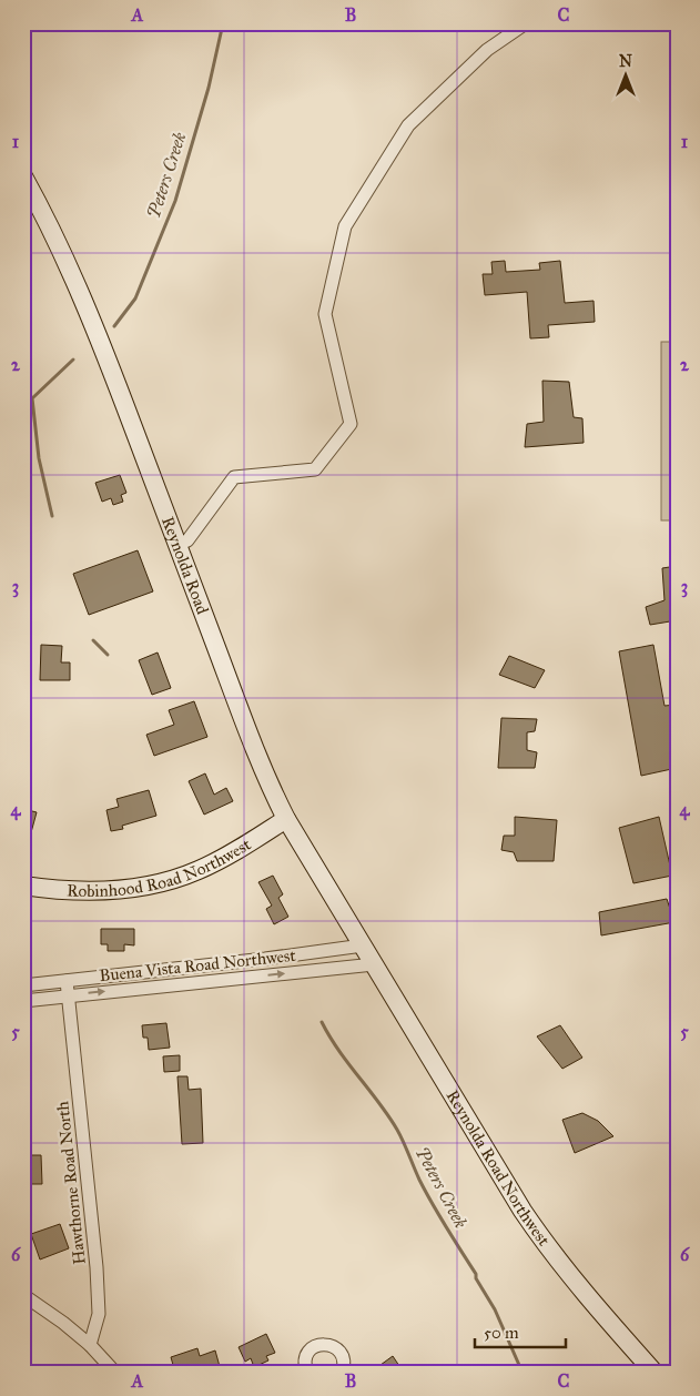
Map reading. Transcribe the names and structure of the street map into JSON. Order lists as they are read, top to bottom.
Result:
{
  "streets": {
    "main road": ["Reynolda Road", "Robinhood Road Northwest", "Reynolda Road Northwest"],
    "street": ["Buena Vista Road Northwest", "Hawthorne Road North"]
  },
  "crossings": [
    ["Reynolda Road", "Robinhood Road Northwest"],
    ["Reynolda Road", "Buena Vista Road Northwest"],
    ["Reynolda Road", "Reynolda Road Northwest"],
    ["Buena Vista Road Northwest", "Reynolda Road Northwest"],
    ["Buena Vista Road Northwest", "Hawthorne Road North"]
  ],
  "water": ["Peters Creek"],
  "scale_bar": "50 m",
  "north": "top",
  "grid": {
    "columns": ["A", "B", "C"],
    "rows": [
      "1",
      "2",
      "3",
      "4",
      "5",
      "6"
    ]
  }
}
